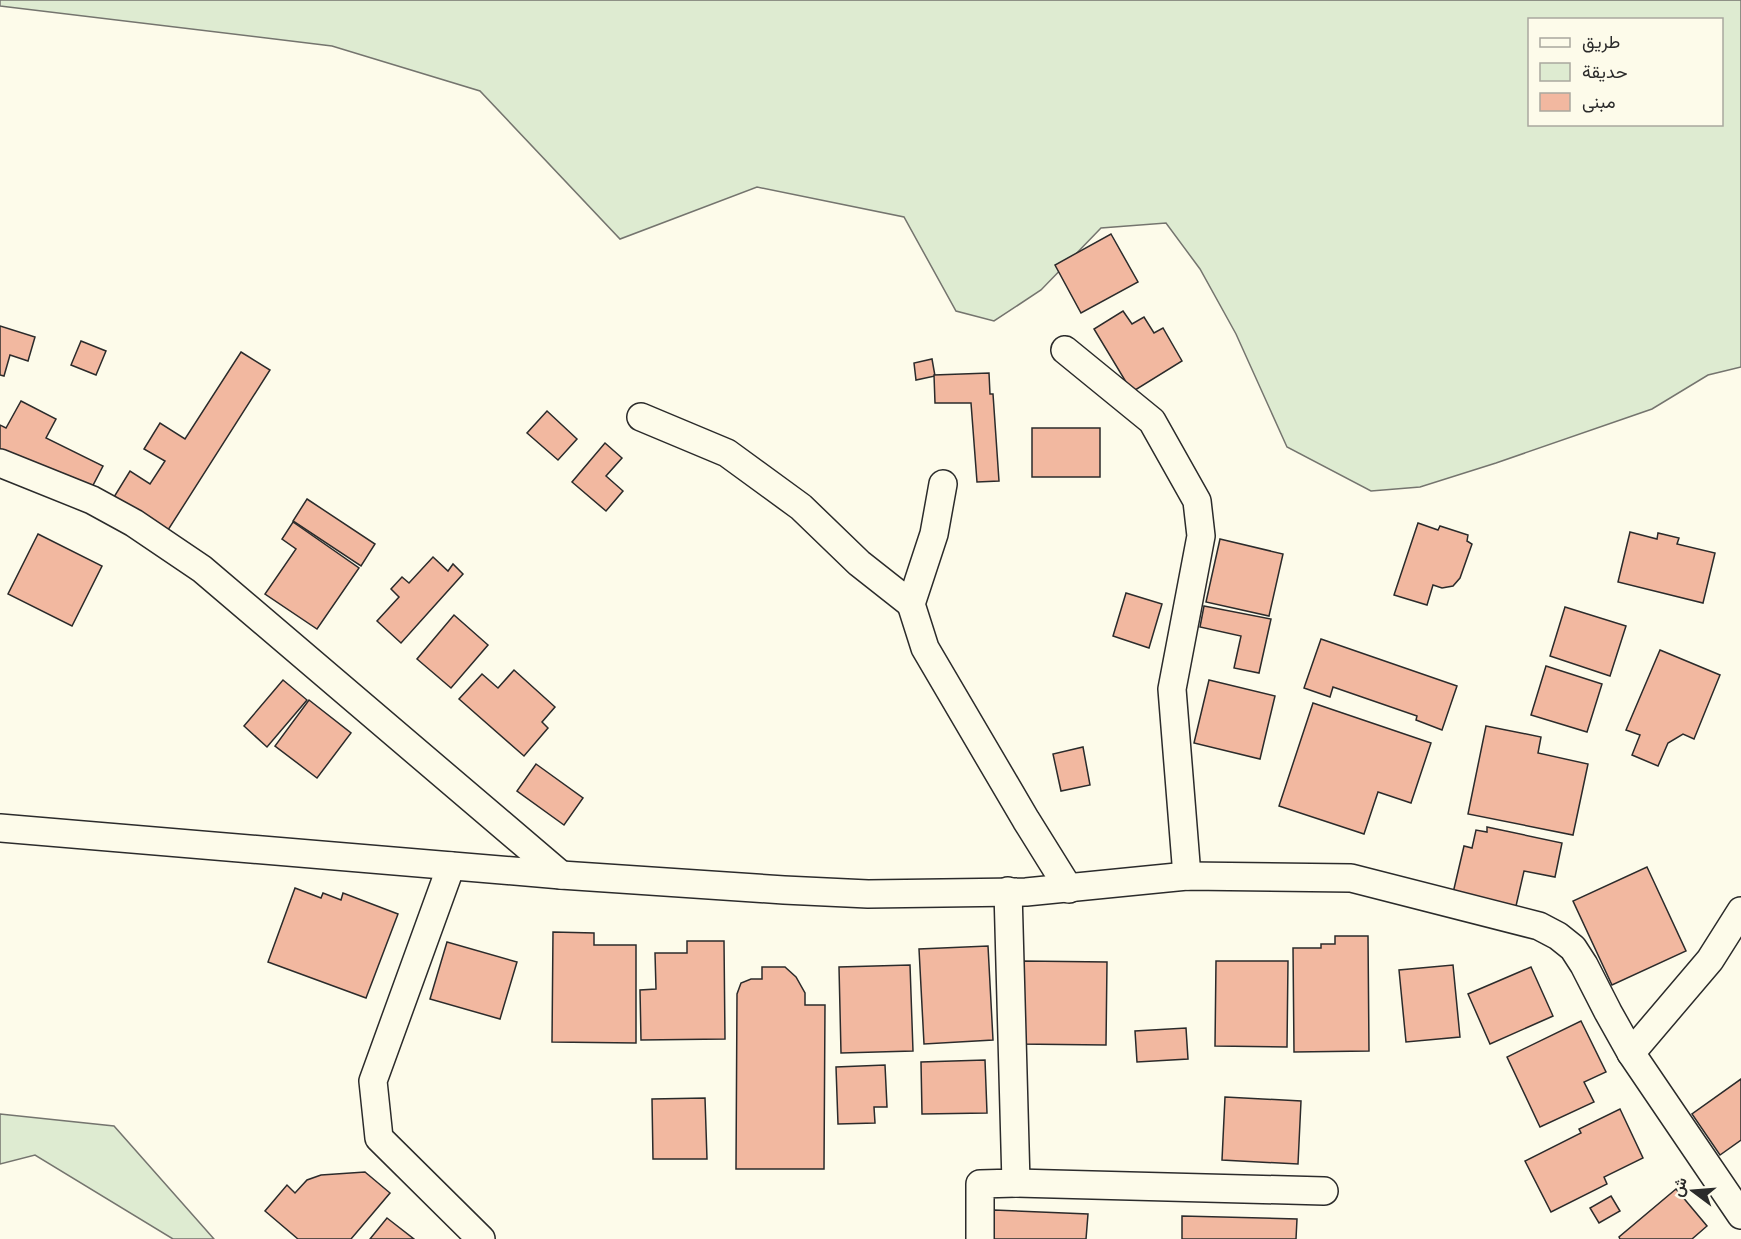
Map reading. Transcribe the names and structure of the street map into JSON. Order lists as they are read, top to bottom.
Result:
{
  "legend": ["طريق", "حديقة", "مبنى"],
  "north": "left"
}
